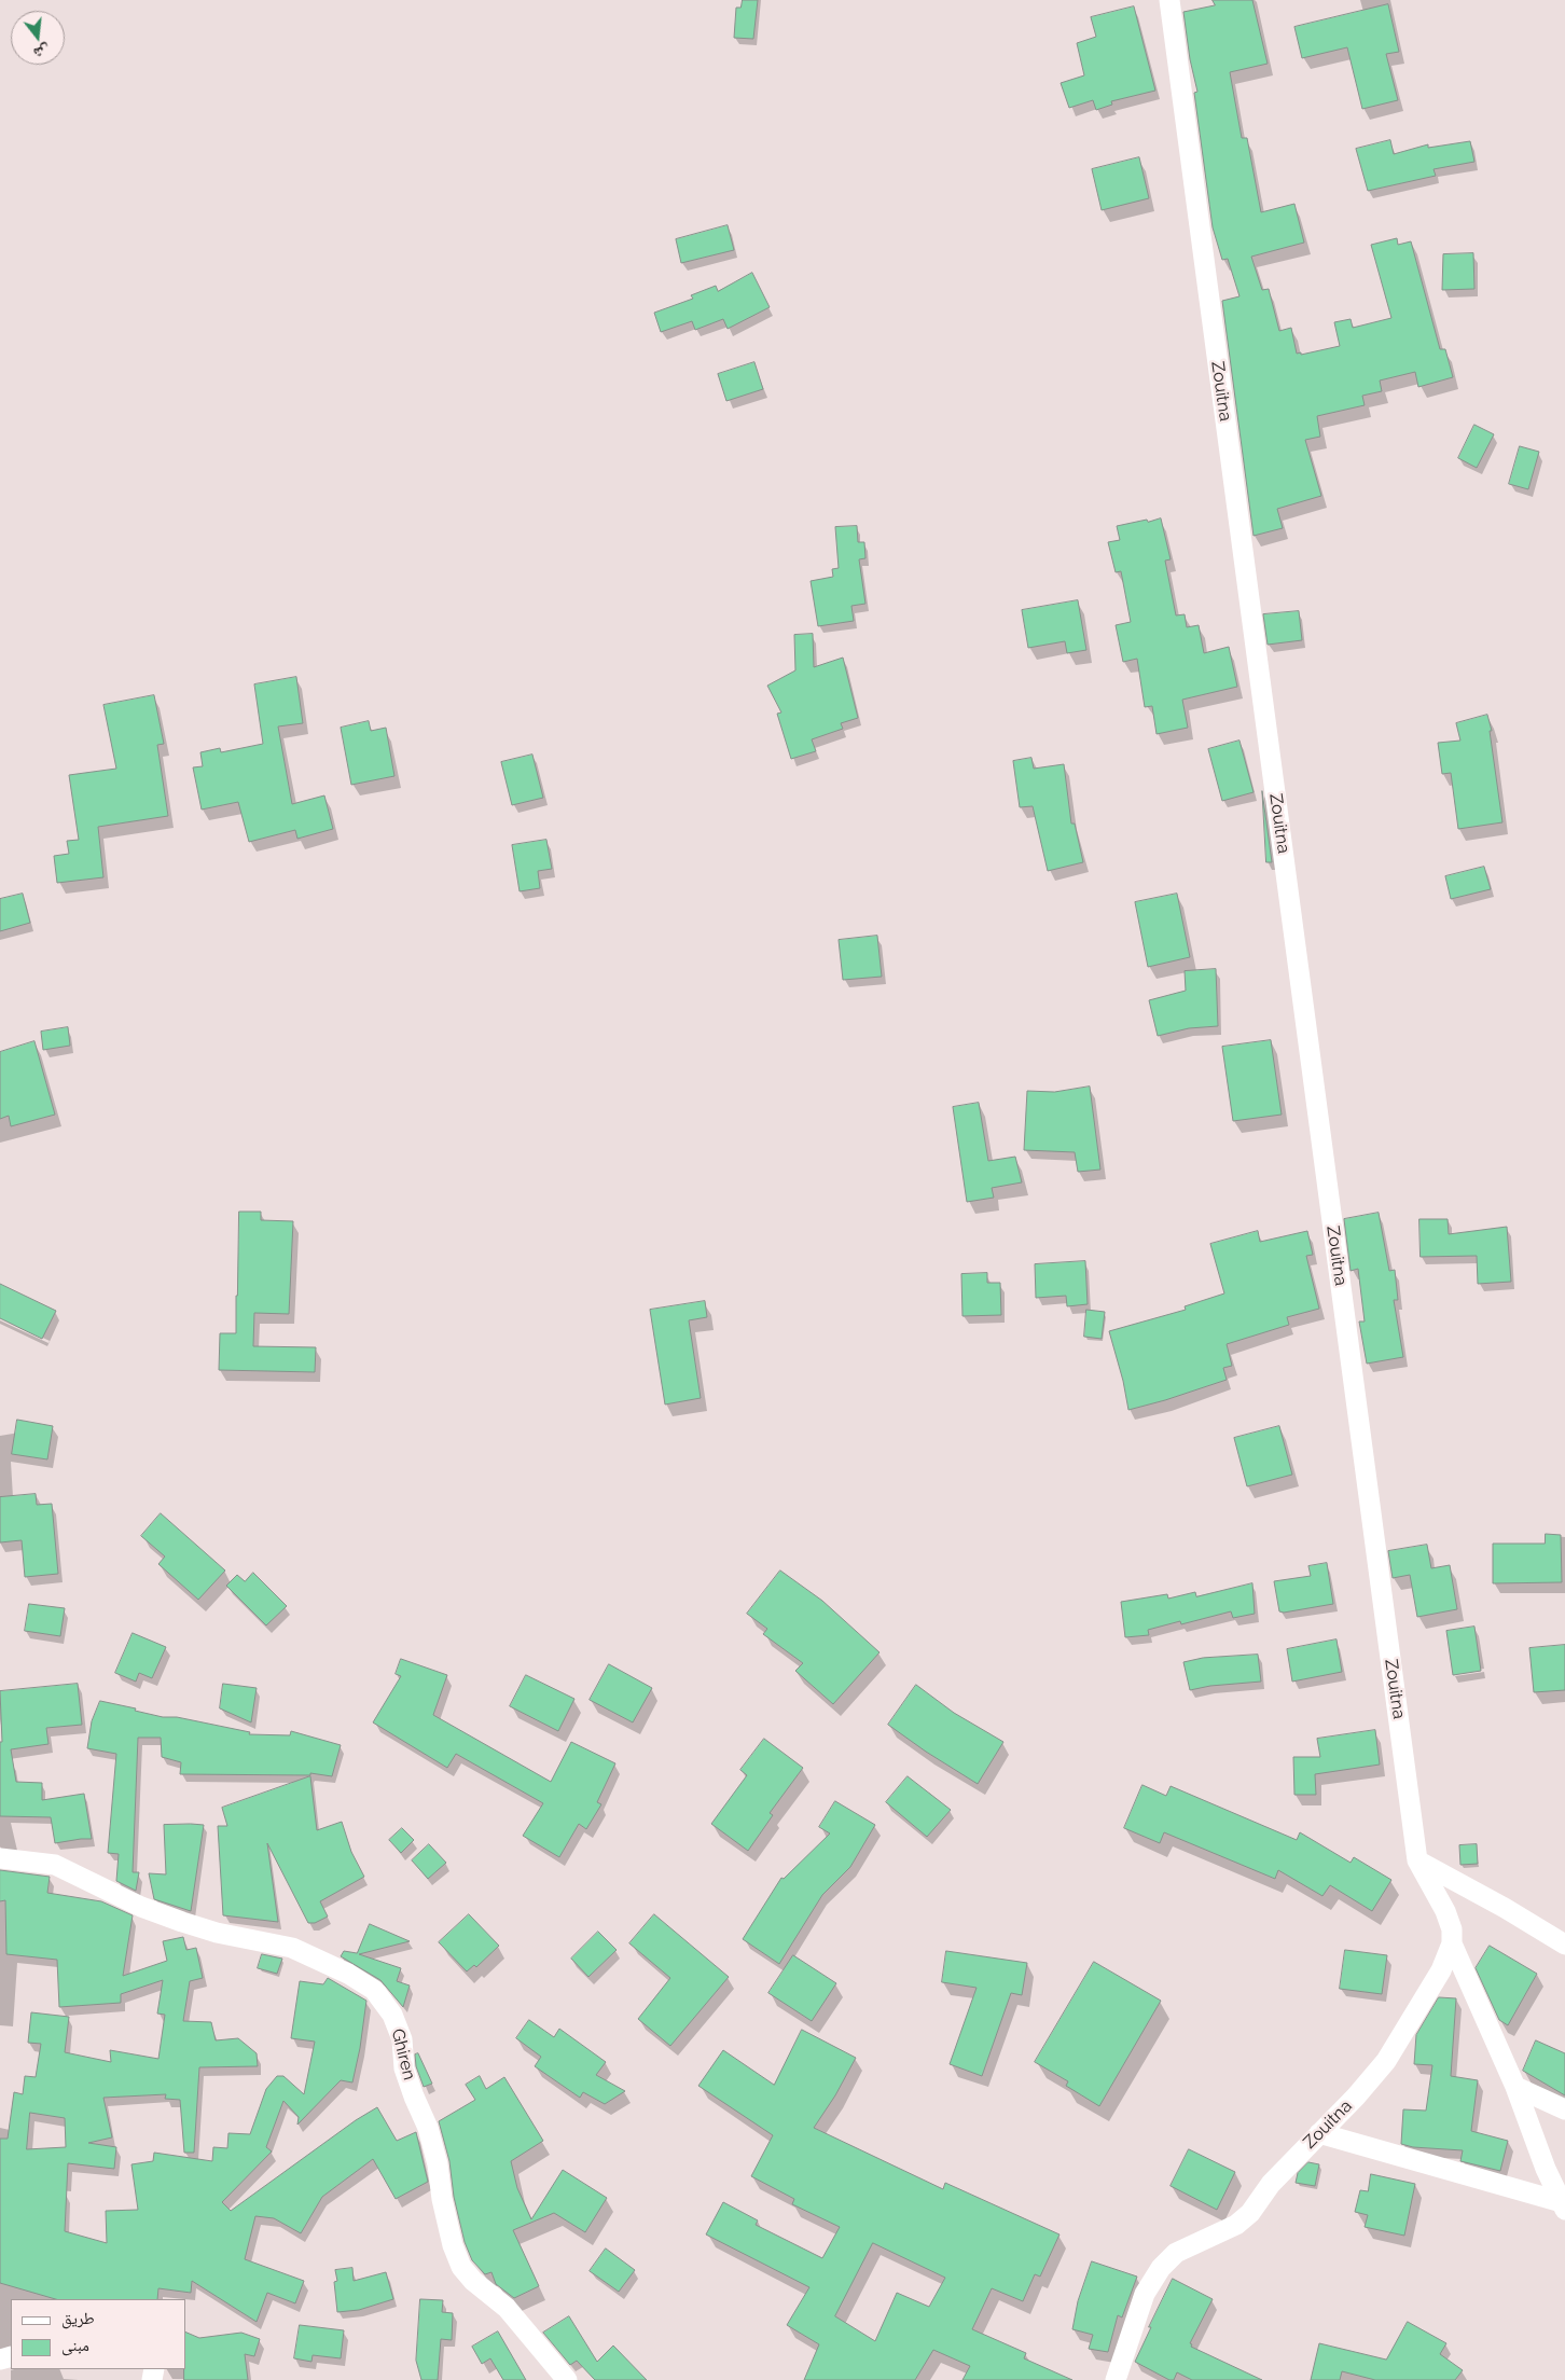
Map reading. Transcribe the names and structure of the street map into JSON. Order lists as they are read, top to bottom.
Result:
{
  "streets": {
    "street": ["Zouitna", "Ghiren"]
  },
  "legend": ["طريق", "مبنى"],
  "north": "bottom"
}
